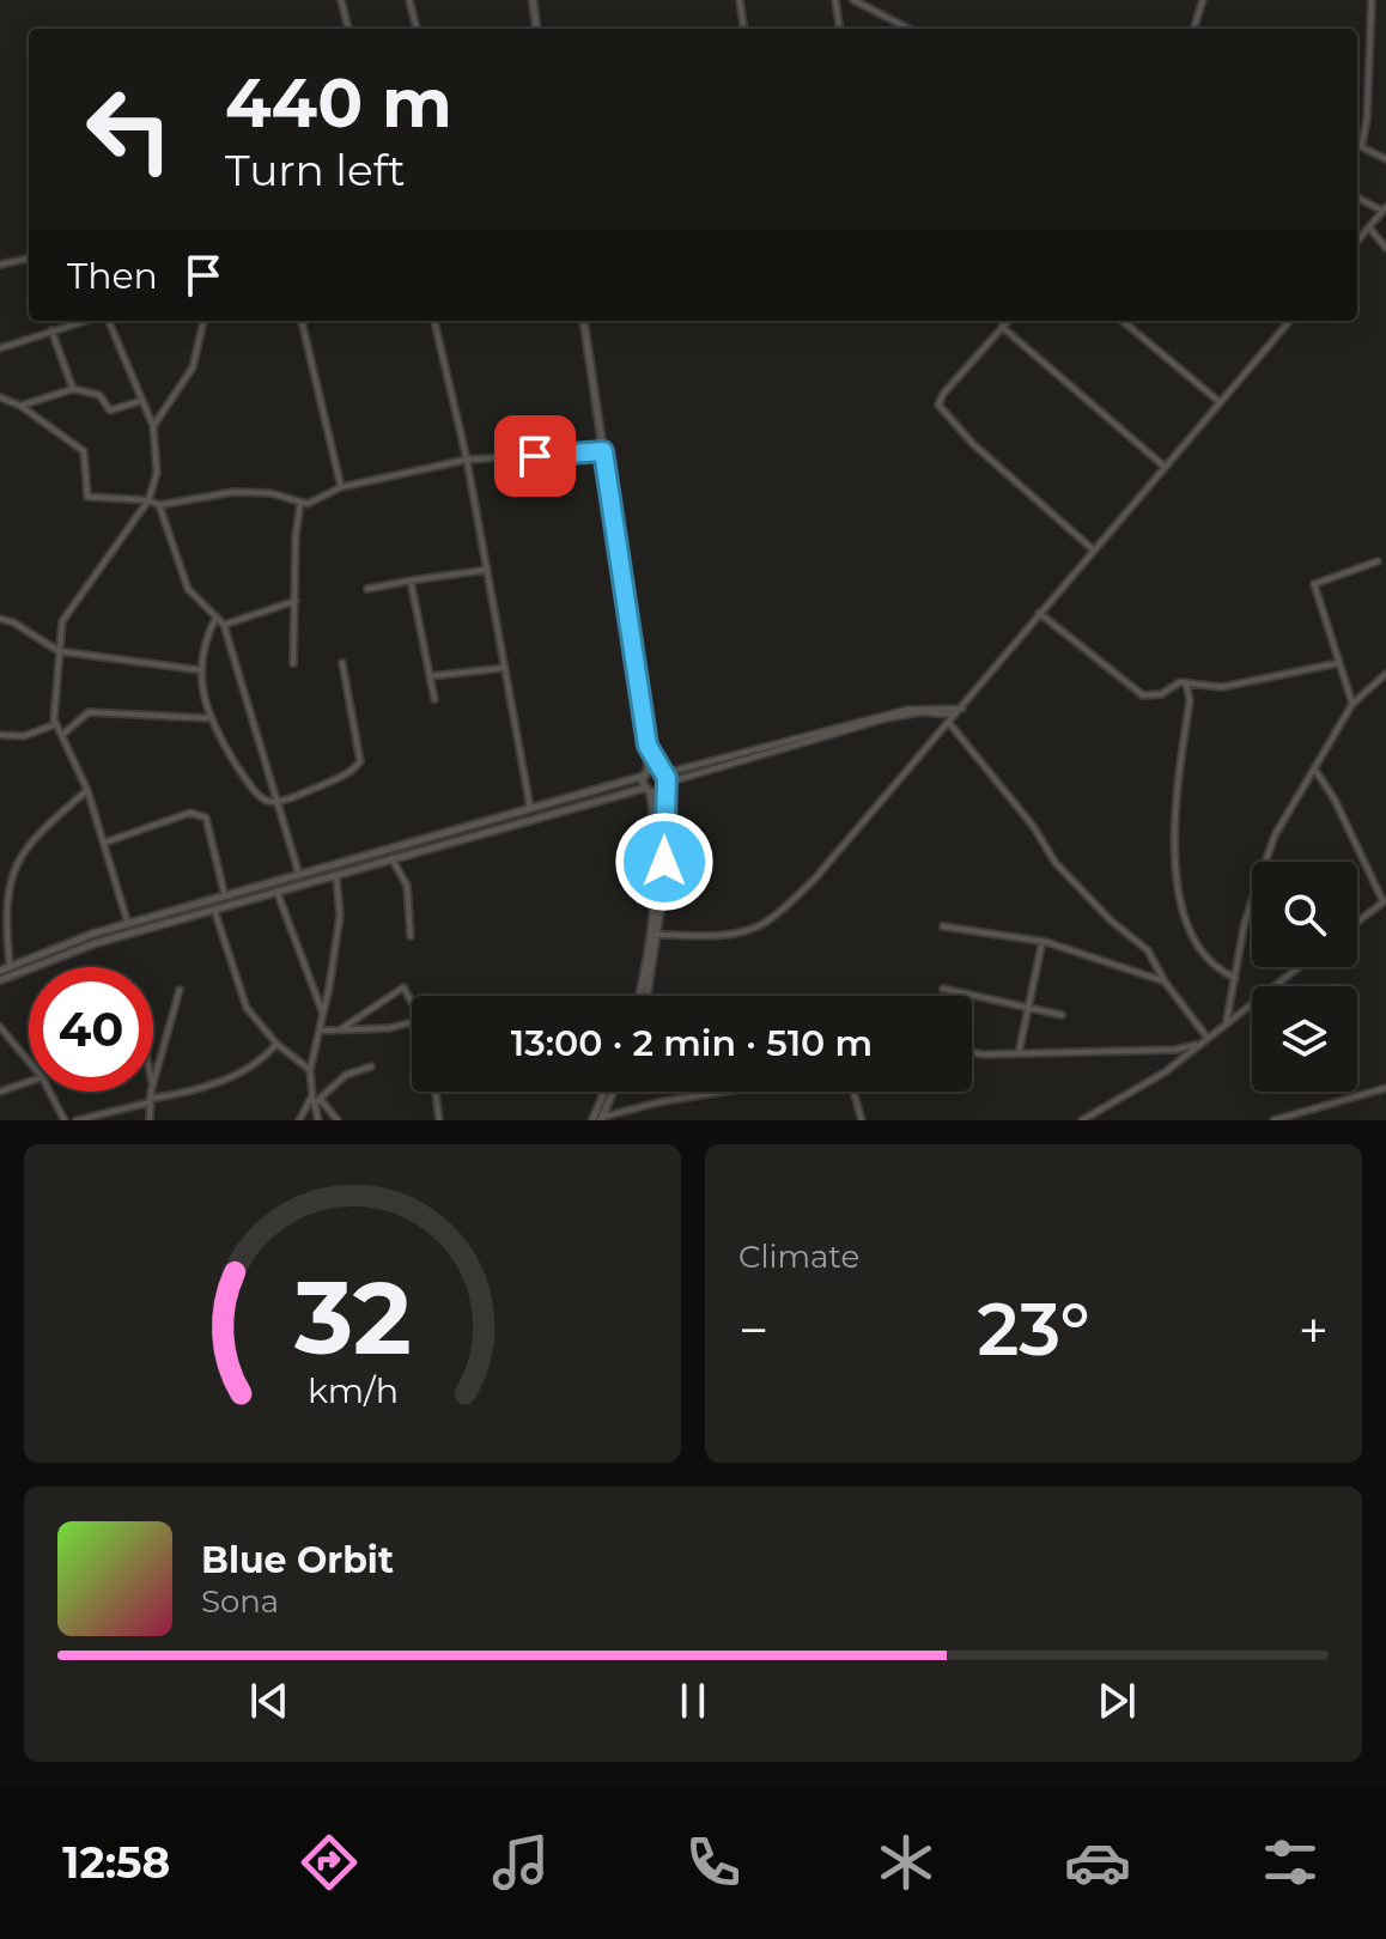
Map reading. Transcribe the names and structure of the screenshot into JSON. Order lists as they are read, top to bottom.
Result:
{
  "page": {
    "turn": ["440 m", "Turn left"],
    "then": "Then",
    "limit": "40",
    "trip": "13:00 · 2 min · 510 m",
    "tile": "Climate",
    "heat": ["−", "23°", "+"],
    "song": ["Blue Orbit", "Sona"],
    "tabs": "12:58",
    "gauge": ["32", "km/h"]
  }
}
